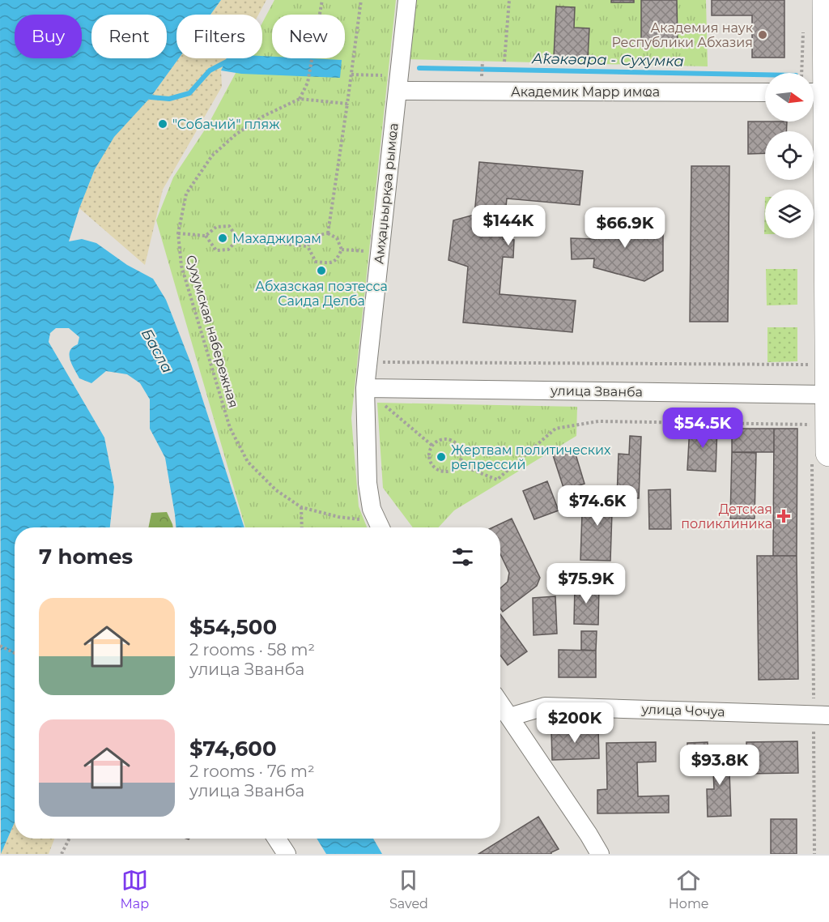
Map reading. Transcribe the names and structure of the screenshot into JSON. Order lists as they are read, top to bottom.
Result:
{
  "streets": {
    "street": [
      "Академик Марр имҩа",
      "Амҳаџьырқәа рымҩа",
      "улица Званба",
      "улица Чочуа"
    ],
    "path": ["Сухумская набережная"]
  },
  "crossings": [
    ["Академик Марр имҩа", "Амҳаџьырқәа рымҩа"],
    ["Амҳаџьырқәа рымҩа", "Сухумская набережная"],
    ["Амҳаџьырқәа рымҩа", "улица Званба"]
  ],
  "water": ["Аҟәкәара - Сухумка", "Басла"],
  "places": {
    "other": [
      "Академия наук Республики Абхазия",
      "\"Собачий\" пляж",
      "Махаджирам",
      "Абхазская поэтесса Саида Делба",
      "Жертвам политических репрессий"
    ],
    "health": ["Детская поликлиника"]
  },
  "north": "right",
  "page": {
    "chip": [
      "Buy",
      "Rent",
      "Filters",
      "New"
    ],
    "price": [
      "$144K",
      "$66.9K",
      "$54.5K",
      "$74.6K",
      "$75.9K",
      "$200K",
      "$93.8K"
    ],
    "heading": "7 homes",
    "list": [
      {
        "name": "$54,500",
        "note": "2 rooms · 58 m² · улица Званба"
      },
      {
        "name": "$74,600",
        "note": "2 rooms · 76 m² · улица Званба"
      }
    ],
    "tabs": ["Map", "Saved", "Home"]
  }
}
